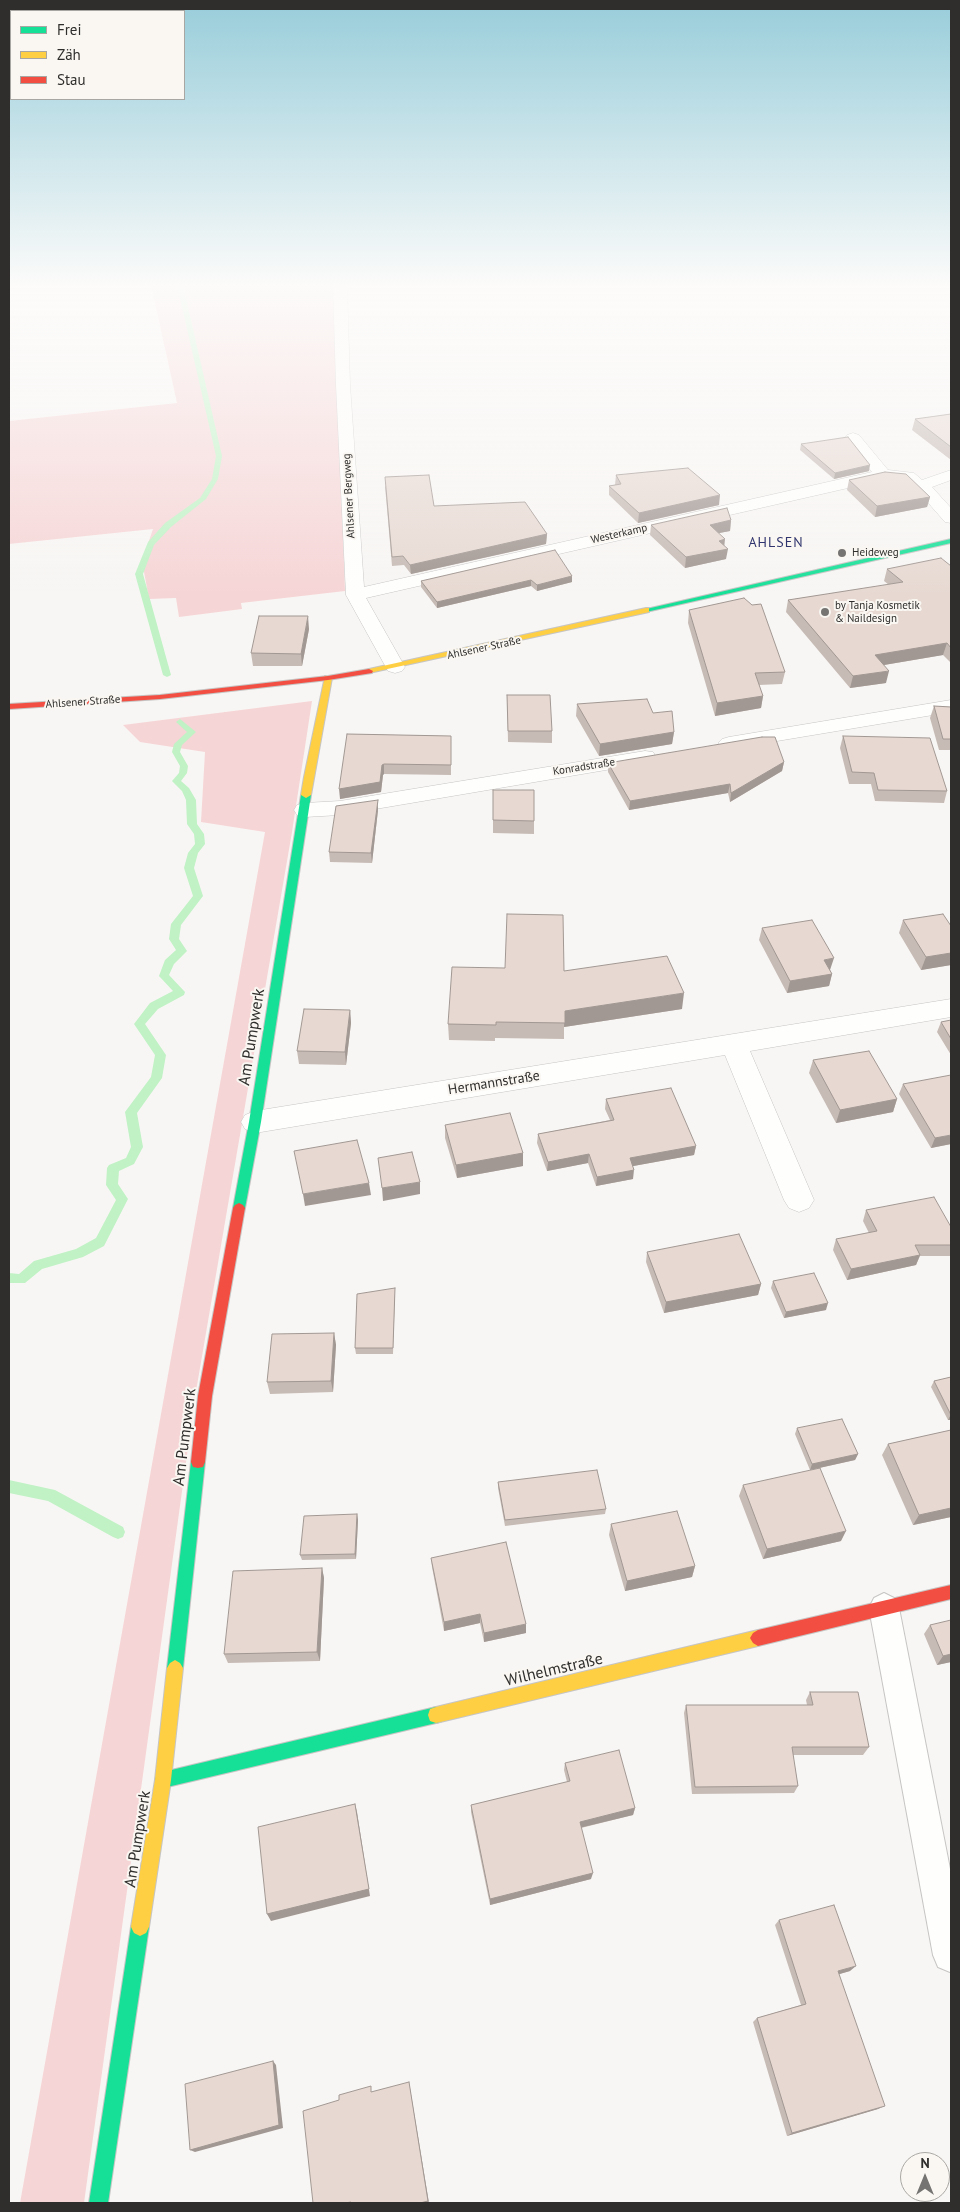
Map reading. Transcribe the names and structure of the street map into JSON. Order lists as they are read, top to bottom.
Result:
{
  "streets": {
    "street": [
      "Ahlsener Bergweg",
      "Westerkamp",
      "Ahlsener Straße",
      "Konradstraße",
      "Am Pumpwerk",
      "Hermannstraße",
      "Wilhelmstraße"
    ]
  },
  "crossings": [
    ["Ahlsener Bergweg", "Westerkamp"],
    ["Ahlsener Bergweg", "Ahlsener Straße"],
    ["Ahlsener Straße", "Am Pumpwerk"],
    ["Konradstraße", "Am Pumpwerk"],
    ["Am Pumpwerk", "Hermannstraße"],
    ["Am Pumpwerk", "Wilhelmstraße"]
  ],
  "districts": ["AHLSEN"],
  "places": ["Heideweg", "by Tanja Kosmetik & Naildesign"],
  "legend": ["Frei", "Zäh", "Stau"],
  "north": "top"
}
